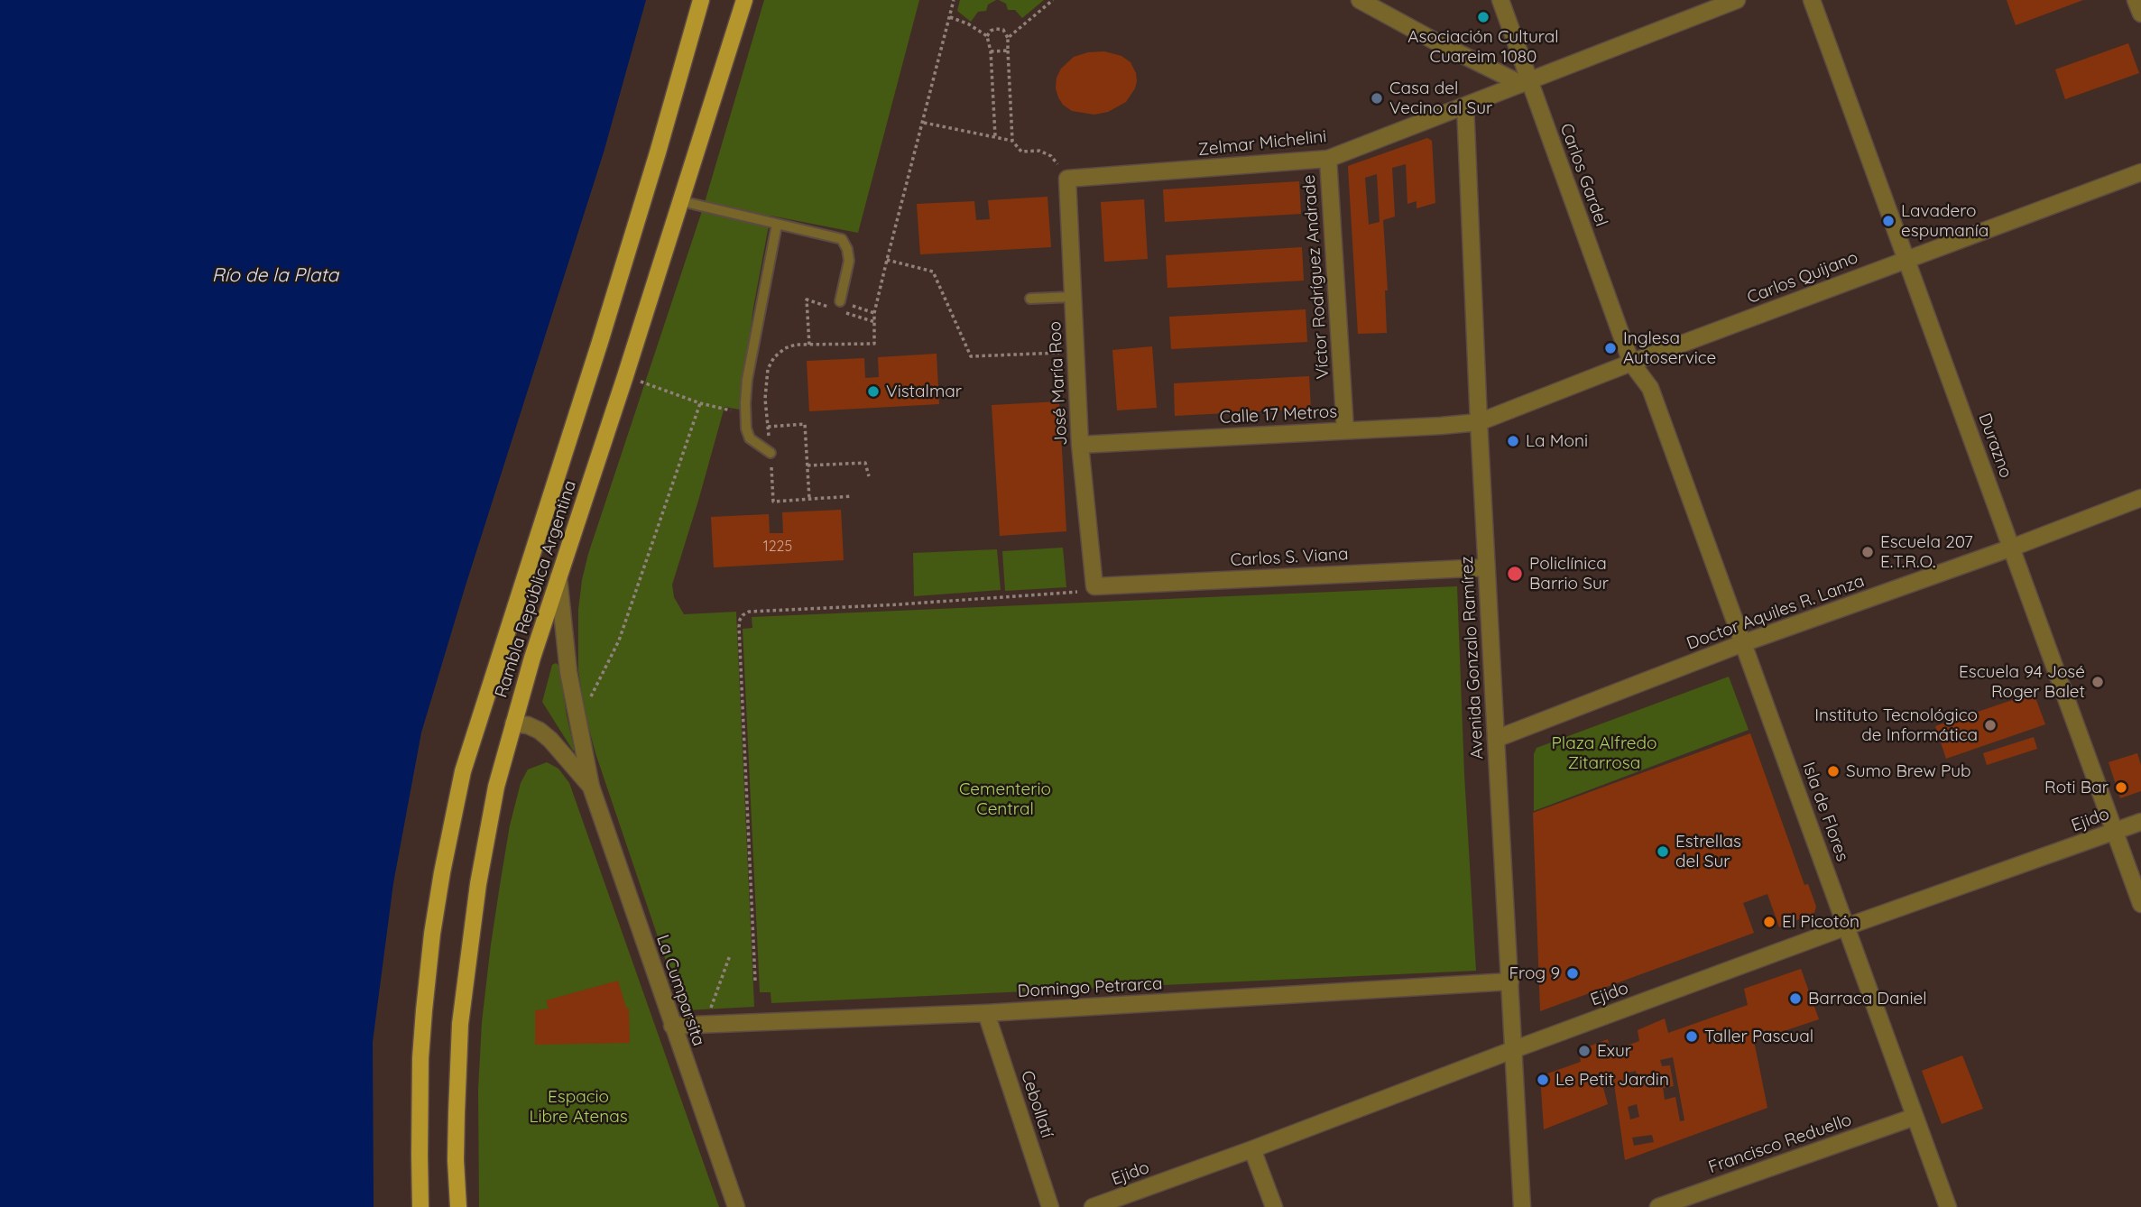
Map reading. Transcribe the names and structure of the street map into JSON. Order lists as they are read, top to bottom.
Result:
{
  "streets": {
    "main road": ["Rambla República Argentina"],
    "street": [
      "Zelmar Michelini",
      "Carlos Gardel",
      "Víctor Rodríguez Andrade",
      "Carlos Quijano",
      "José María Roo",
      "Calle 17 Metros",
      "Durazno",
      "Carlos S. Viana",
      "Doctor Aquiles R. Lanza",
      "Avenida Gonzalo Ramírez",
      "Isla de Flores",
      "Ejido",
      "Domingo Petrarca",
      "La Cumparsita",
      "Cebollatí",
      "Francisco Reduello"
    ]
  },
  "crossings": [
    ["Zelmar Michelini", "Carlos Gardel"],
    ["Zelmar Michelini", "Víctor Rodríguez Andrade"],
    ["Zelmar Michelini", "José María Roo"],
    ["Zelmar Michelini", "Avenida Gonzalo Ramírez"],
    ["Carlos Gardel", "Carlos Quijano"],
    ["Carlos Gardel", "Isla de Flores"],
    ["Víctor Rodríguez Andrade", "Calle 17 Metros"],
    ["Carlos Quijano", "Calle 17 Metros"],
    ["Carlos Quijano", "Durazno"],
    ["Carlos Quijano", "Avenida Gonzalo Ramírez"],
    ["Carlos Quijano", "Isla de Flores"],
    ["José María Roo", "Calle 17 Metros"],
    ["José María Roo", "Carlos S. Viana"],
    ["Calle 17 Metros", "Avenida Gonzalo Ramírez"],
    ["Durazno", "Doctor Aquiles R. Lanza"],
    ["Durazno", "Ejido"],
    ["Carlos S. Viana", "Avenida Gonzalo Ramírez"],
    ["Rambla República Argentina", "La Cumparsita"],
    ["Doctor Aquiles R. Lanza", "Avenida Gonzalo Ramírez"],
    ["Doctor Aquiles R. Lanza", "Isla de Flores"],
    ["Avenida Gonzalo Ramírez", "Ejido"],
    ["Avenida Gonzalo Ramírez", "Domingo Petrarca"],
    ["Isla de Flores", "Ejido"],
    ["Isla de Flores", "Francisco Reduello"],
    ["Domingo Petrarca", "La Cumparsita"],
    ["Domingo Petrarca", "Cebollatí"]
  ],
  "water": ["Río de la Plata"],
  "parks": ["Plaza Alfredo Zitarrosa", "Cementerio Central", "Espacio Libre Atenas"],
  "places": [
    "Asociación Cultural Cuareim 1080",
    "Casa del Vecino al Sur",
    "Lavadero espumanía",
    "Inglesa Autoservice",
    "Vistalmar",
    "La Moni",
    "Escuela 207 E.T.R.O.",
    "Policlínica Barrio Sur",
    "Escuela 94 José Roger Balet",
    "Instituto Tecnológico de Informática",
    "Sumo Brew Pub",
    "Roti Bar",
    "Estrellas del Sur",
    "El Picotón",
    "Frog 9",
    "Barraca Daniel",
    "Taller Pascual",
    "Exur",
    "Le Petit Jardin"
  ],
  "house_numbers": ["1225"]
}
